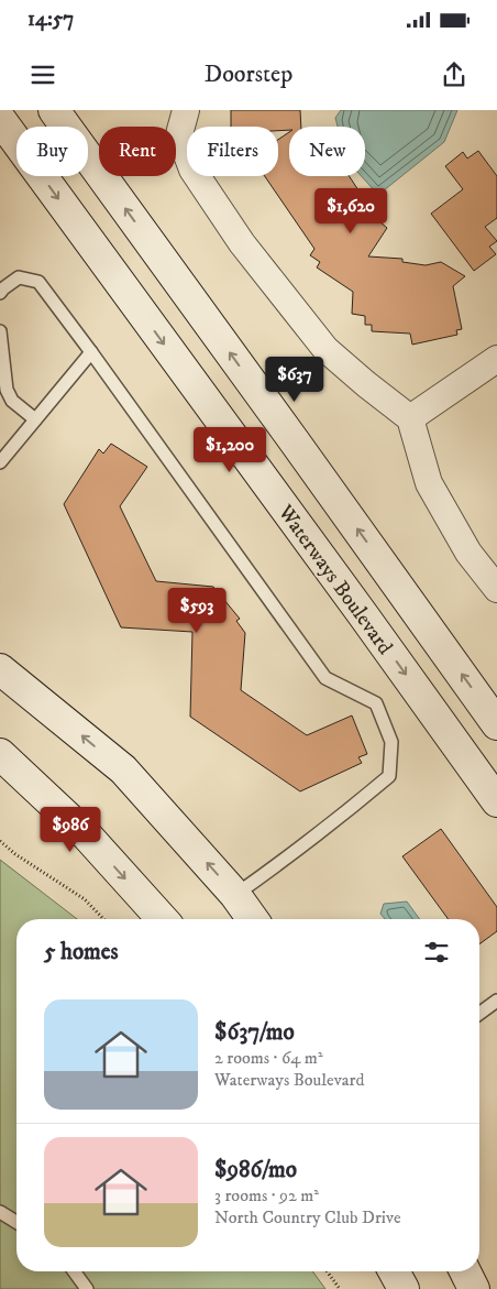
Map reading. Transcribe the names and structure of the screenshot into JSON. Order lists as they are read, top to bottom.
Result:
{
  "streets": {
    "street": ["Waterways Boulevard"]
  },
  "page": {
    "status": "14:57",
    "header": "Doorstep",
    "chip": [
      "Buy",
      "Rent",
      "Filters",
      "New"
    ],
    "price": [
      "$1,620",
      "$637",
      "$1,200",
      "$593",
      "$986"
    ],
    "heading": "5 homes",
    "list": [
      {
        "name": "$637/mo",
        "note": "2 rooms · 64 m² · Waterways Boulevard"
      },
      {
        "name": "$986/mo",
        "note": "3 rooms · 92 m² · North Country Club Drive"
      }
    ]
  }
}
